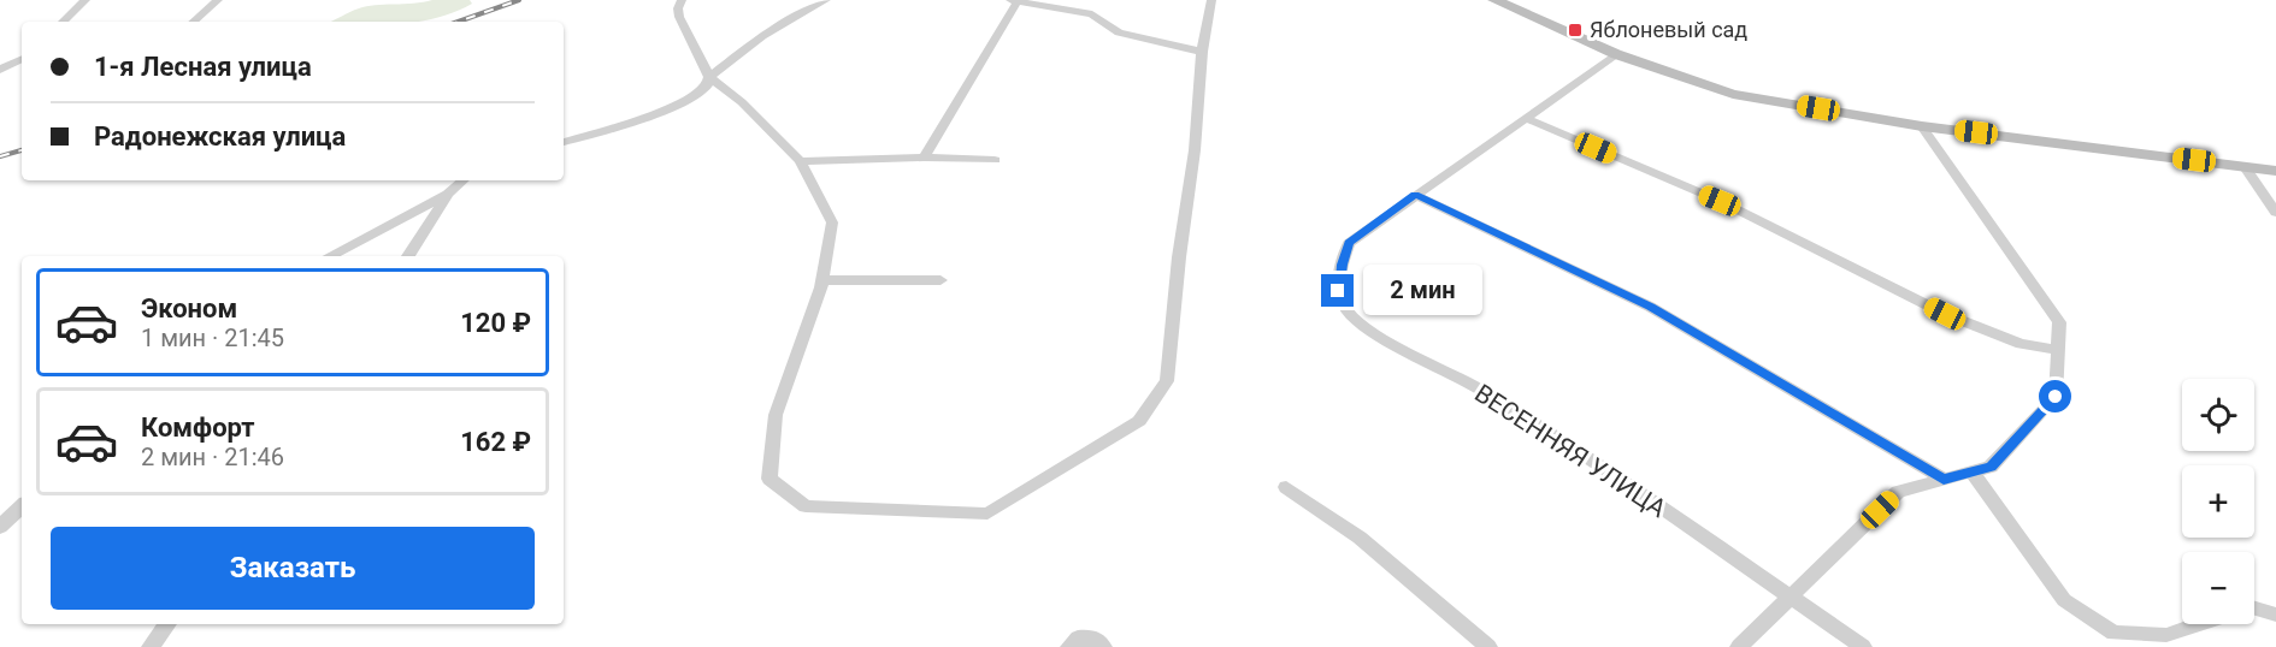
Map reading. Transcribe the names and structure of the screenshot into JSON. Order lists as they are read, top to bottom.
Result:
{
  "streets": {
    "street": ["ВЕСЕННЯЯ УЛИЦА"]
  },
  "places": {
    "transit": ["Яблоневый сад"]
  },
  "page": {
    "banner": ["1-я Лесная улица", "Радонежская улица"],
    "bubble": "2 мин",
    "list": [
      {
        "name": "Эконом",
        "note": "1 мин · 21:45",
        "value": "120 ₽"
      },
      {
        "name": "Комфорт",
        "note": "2 мин · 21:46",
        "value": "162 ₽"
      }
    ],
    "map_buttons": ["+", "−"],
    "buttons": "Заказать"
  }
}
